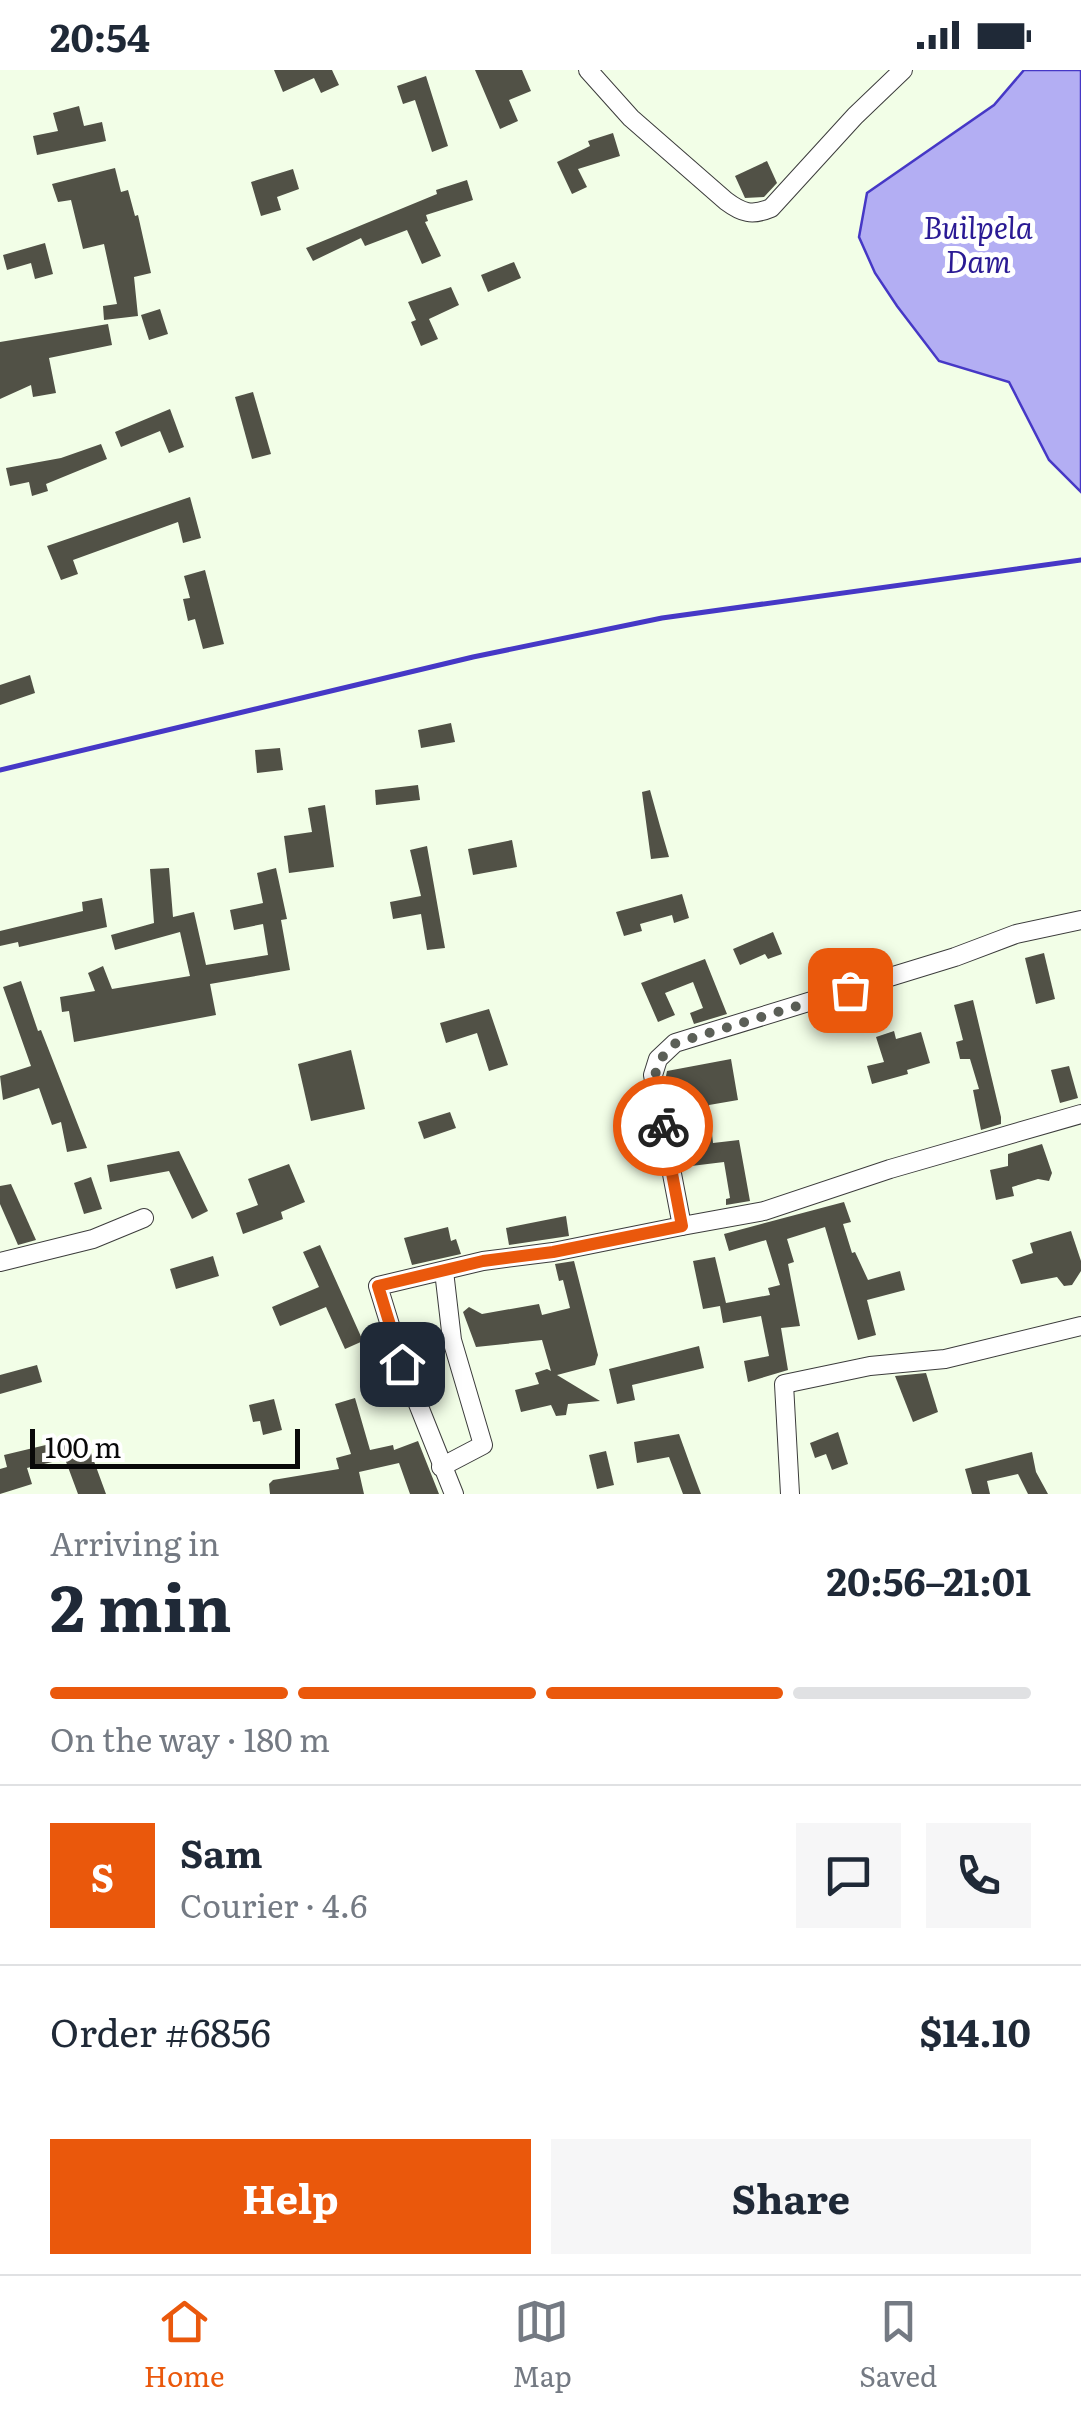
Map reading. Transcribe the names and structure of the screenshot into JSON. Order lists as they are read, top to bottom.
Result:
{
  "water": ["Builpela Dam"],
  "scale_bar": "100 m",
  "page": {
    "status": "20:54",
    "scale": "100 m",
    "heading": ["2 min", "Arriving in", "20:56–21:01"],
    "panel": [
      "Sam",
      "Courier · 4.6",
      "Order #6856",
      "$14.10"
    ],
    "bar": "On the way · 180 m",
    "round": "S",
    "buttons": ["Help", "Share"],
    "tabs": ["Home", "Map", "Saved"]
  }
}
